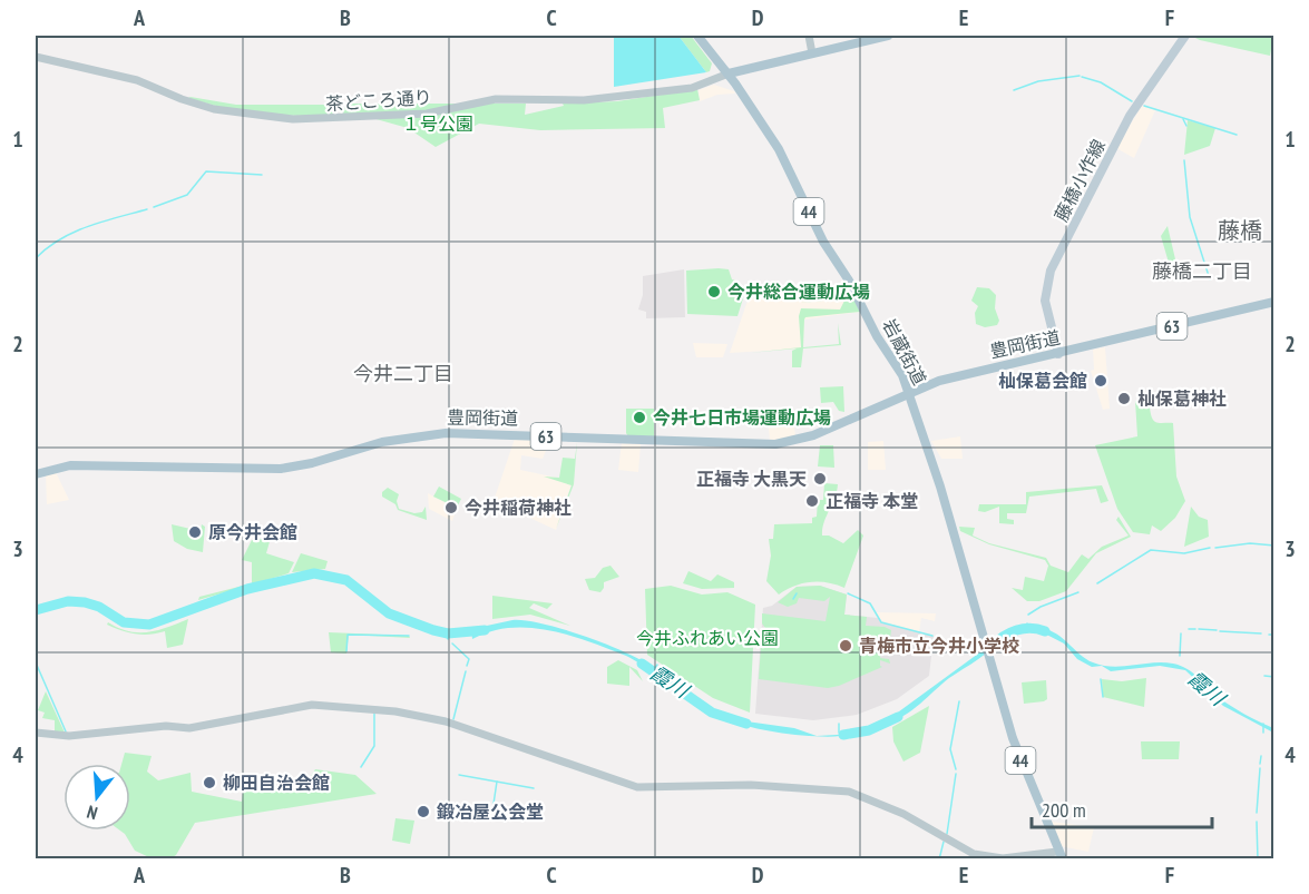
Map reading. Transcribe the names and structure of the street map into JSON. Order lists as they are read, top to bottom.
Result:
{
  "streets": {
    "main road": [
      "藤橋小作線",
      "44",
      "63",
      "豊岡街道",
      "岩蔵街道"
    ],
    "street": ["茶どころ通り"]
  },
  "crossings": [
    ["茶どころ通り", "岩蔵街道"],
    ["藤橋小作線", "豊岡街道"],
    ["豊岡街道", "岩蔵街道"]
  ],
  "districts": ["藤橋", "藤橋二丁目", "今井二丁目"],
  "water": ["霞川"],
  "parks": ["１号公園", "今井ふれあい公園"],
  "places": [
    "今井総合運動広場",
    "杣保葛会館",
    "杣保葛神社",
    "今井七日市場運動広場",
    "正福寺 大黒天",
    "正福寺 本堂",
    "今井稲荷神社",
    "原今井会館",
    "青梅市立今井小学校",
    "柳田自治会館",
    "鍛冶屋公会堂"
  ],
  "scale_bar": "200 m",
  "north": "bottom",
  "grid": {
    "columns": [
      "A",
      "B",
      "C",
      "D",
      "E",
      "F"
    ],
    "rows": [
      "1",
      "2",
      "3",
      "4"
    ]
  }
}
